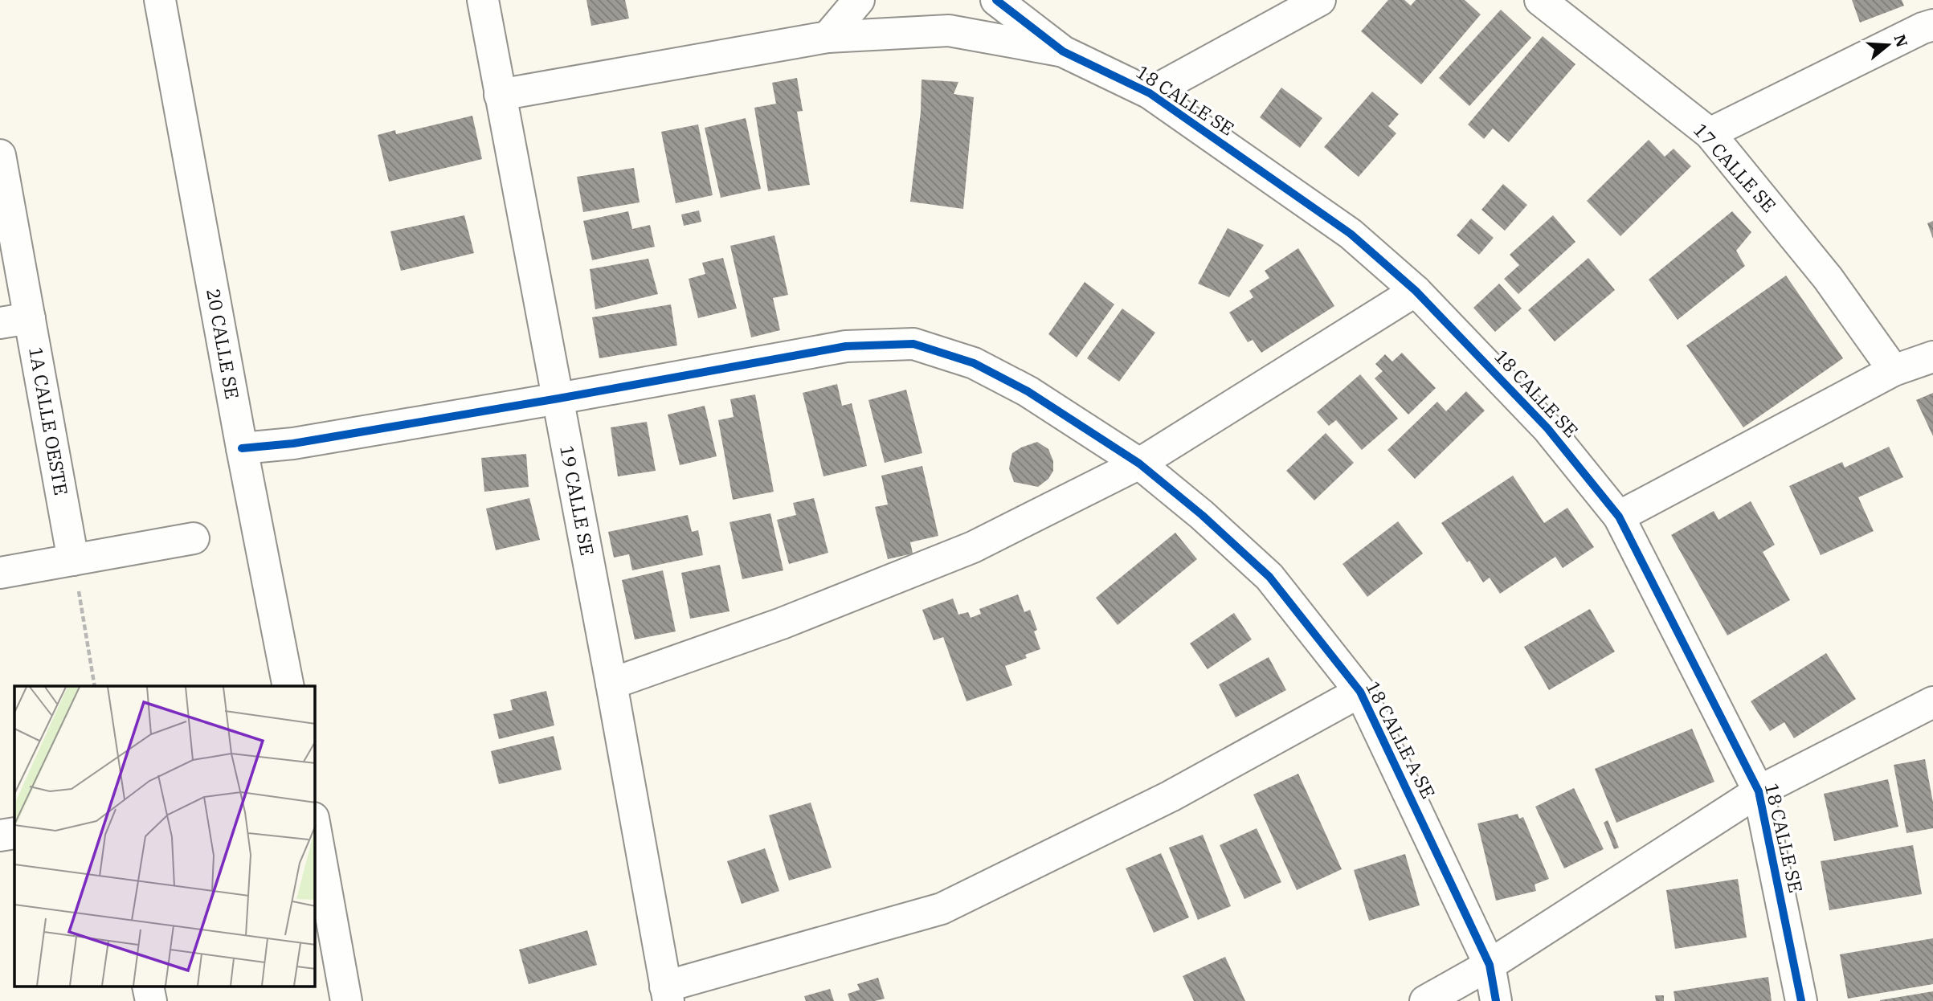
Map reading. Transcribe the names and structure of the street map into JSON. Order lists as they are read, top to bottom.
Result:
{
  "streets": {
    "street": [
      "18 CALLE SE",
      "17 CALLE SE",
      "20 CALLE SE",
      "1A CALLE OESTE",
      "19 CALLE SE",
      "18 CALLE A SE"
    ]
  },
  "crossings": [
    ["20 CALLE SE", "18 CALLE A SE"],
    ["19 CALLE SE", "18 CALLE A SE"]
  ],
  "north": "right"
}
